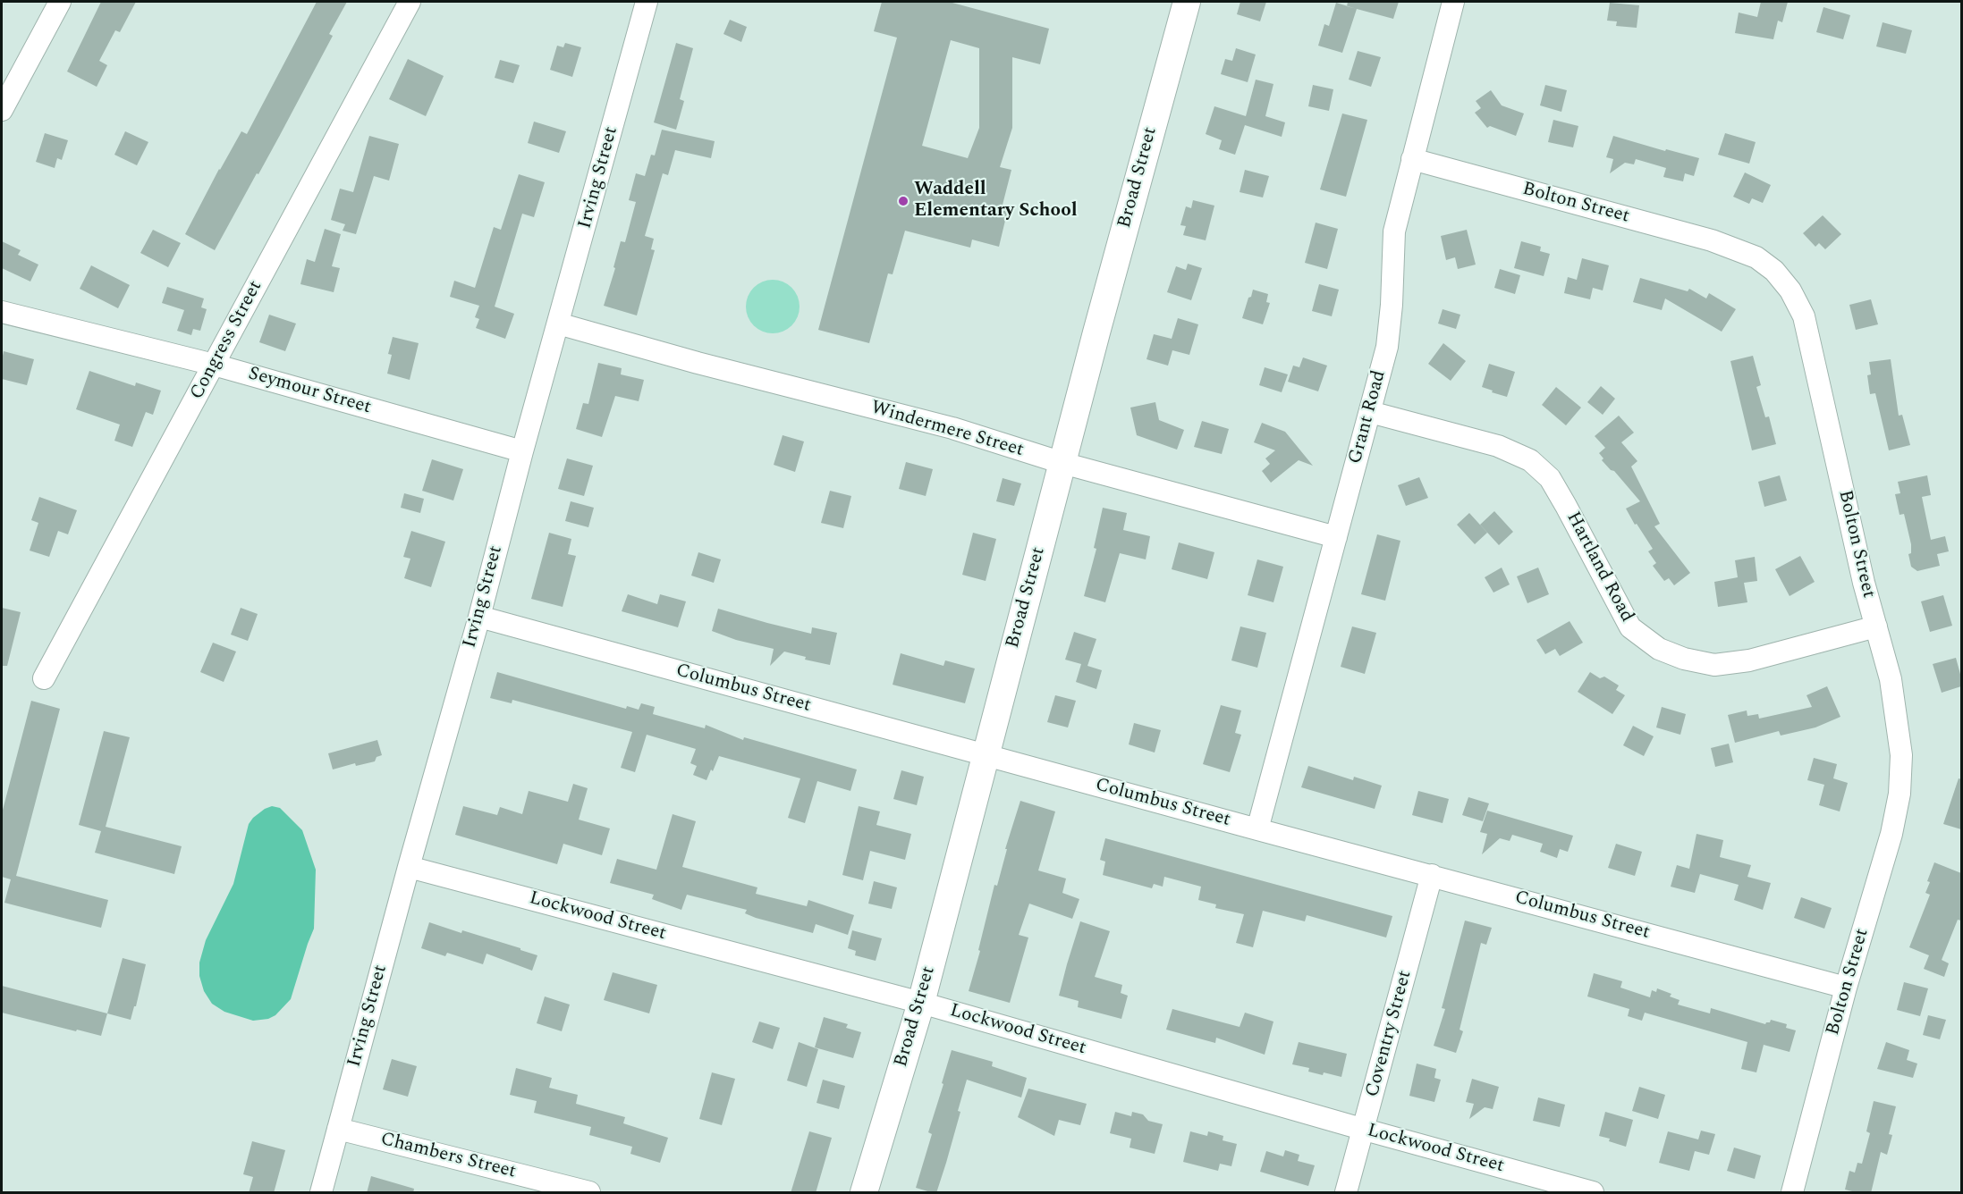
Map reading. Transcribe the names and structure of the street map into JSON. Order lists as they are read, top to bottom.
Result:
{
  "streets": {
    "street": [
      "Irving Street",
      "Broad Street",
      "Bolton Street",
      "Congress Street",
      "Seymour Street",
      "Grant Road",
      "Windermere Street",
      "Hartland Road",
      "Columbus Street",
      "Lockwood Street",
      "Coventry Street",
      "Chambers Street"
    ]
  },
  "crossings": [
    ["Irving Street", "Seymour Street"],
    ["Irving Street", "Windermere Street"],
    ["Irving Street", "Columbus Street"],
    ["Irving Street", "Lockwood Street"],
    ["Irving Street", "Chambers Street"],
    ["Broad Street", "Windermere Street"],
    ["Broad Street", "Columbus Street"],
    ["Broad Street", "Lockwood Street"],
    ["Bolton Street", "Grant Road"],
    ["Bolton Street", "Hartland Road"],
    ["Bolton Street", "Columbus Street"],
    ["Congress Street", "Seymour Street"],
    ["Grant Road", "Windermere Street"],
    ["Grant Road", "Hartland Road"],
    ["Grant Road", "Columbus Street"],
    ["Columbus Street", "Coventry Street"],
    ["Lockwood Street", "Coventry Street"]
  ],
  "places": ["Waddell Elementary School"]
}
